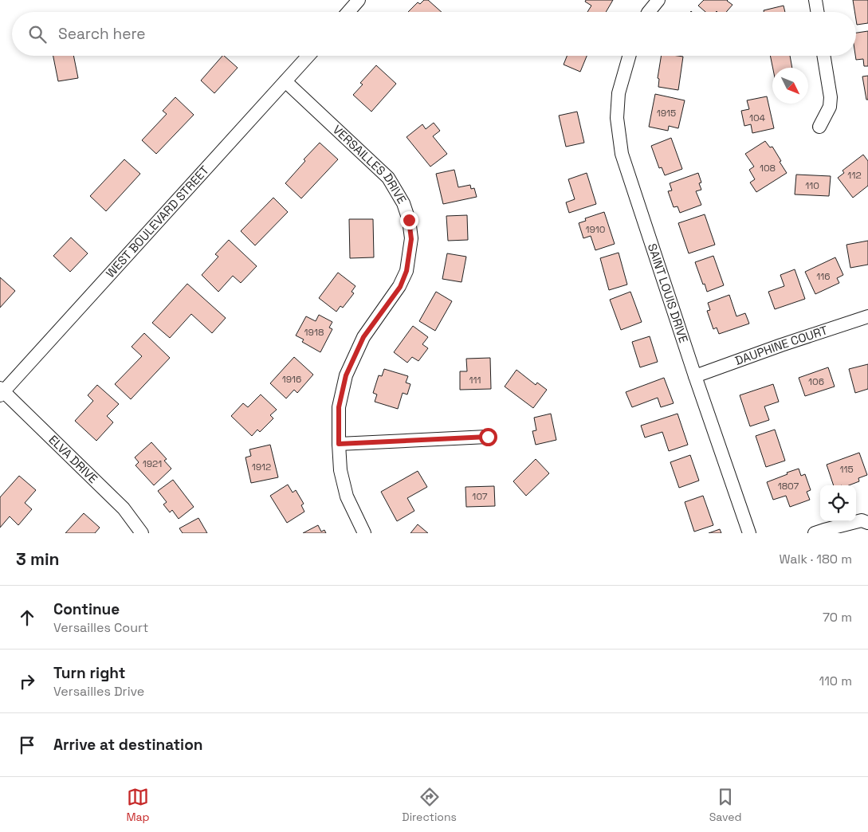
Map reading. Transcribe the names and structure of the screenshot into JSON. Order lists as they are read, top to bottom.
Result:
{
  "streets": {
    "street": [
      "VERSAILLES DRIVE",
      "WEST BOULEVARD STREET",
      "SAINT LOUIS DRIVE",
      "DAUPHINE COURT",
      "ELVA DRIVE"
    ]
  },
  "crossings": [
    ["VERSAILLES DRIVE", "WEST BOULEVARD STREET"],
    ["WEST BOULEVARD STREET", "ELVA DRIVE"],
    ["SAINT LOUIS DRIVE", "DAUPHINE COURT"]
  ],
  "house_numbers": [
    "1915",
    "104",
    "108",
    "112",
    "110",
    "1910",
    "116",
    "1918",
    "1916",
    "111",
    "106",
    "1921",
    "1912",
    "115",
    "1807",
    "107"
  ],
  "north": "bottom right",
  "page": {
    "search": "Search here",
    "heading": ["3 min", "Walk · 180 m"],
    "list": [
      ["Continue", "Versailles Court", "70 m"],
      ["Turn right", "Versailles Drive", "110 m"],
      "Arrive at destination"
    ],
    "nav": ["Map", "Directions", "Saved"]
  }
}
